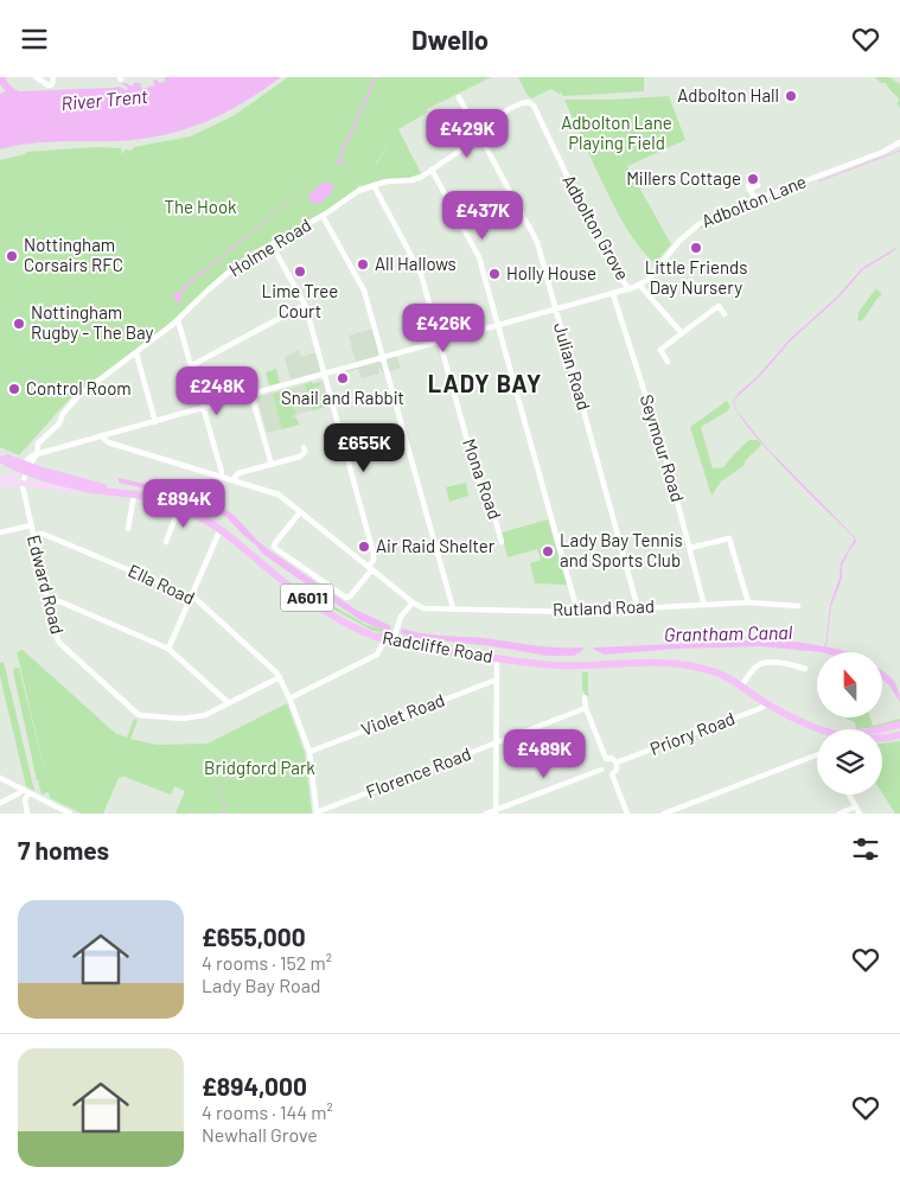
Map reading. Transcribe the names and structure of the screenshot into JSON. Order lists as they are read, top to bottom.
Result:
{
  "streets": {
    "highway": ["A6011", "Radcliffe Road"],
    "street": [
      "Adbolton Lane",
      "Adbolton Grove",
      "Holme Road",
      "Julian Road",
      "Seymour Road",
      "Mona Road",
      "Edward Road",
      "Ella Road",
      "Rutland Road",
      "Violet Road",
      "Priory Road",
      "Florence Road"
    ]
  },
  "crossings": [
    ["Adbolton Lane", "Adbolton Grove"],
    ["Adbolton Lane", "Holme Road"],
    ["Adbolton Lane", "Julian Road"],
    ["Adbolton Lane", "Seymour Road"],
    ["Adbolton Lane", "Mona Road"],
    ["Adbolton Lane", "Rutland Road"],
    ["Adbolton Grove", "Holme Road"],
    ["Holme Road", "Julian Road"],
    ["Holme Road", "Mona Road"],
    ["Julian Road", "Rutland Road"],
    ["Seymour Road", "Rutland Road"],
    ["Edward Road", "Ella Road"],
    ["Edward Road", "Radcliffe Road"],
    ["Ella Road", "Violet Road"],
    ["Ella Road", "Florence Road"],
    ["A6011", "Radcliffe Road"],
    ["Radcliffe Road", "Priory Road"]
  ],
  "districts": ["LADY BAY"],
  "water": ["River Trent", "Grantham Canal"],
  "parks": ["Adbolton Lane Playing Field", "The Hook", "Bridgford Park"],
  "places": [
    "Adbolton Hall",
    "Millers Cottage",
    "Little Friends Day Nursery",
    "Nottingham Corsairs RFC",
    "All Hallows",
    "Lime Tree Court",
    "Holly House",
    "Nottingham Rugby - The Bay",
    "Snail and Rabbit",
    "Control Room",
    "Air Raid Shelter",
    "Lady Bay Tennis and Sports Club"
  ],
  "north": "top",
  "page": {
    "header": "Dwello",
    "price": [
      "£429K",
      "£437K",
      "£426K",
      "£248K",
      "£655K",
      "£894K",
      "£489K"
    ],
    "heading": "7 homes",
    "list": [
      {
        "name": "£655,000",
        "note": "4 rooms · 152 m² · Lady Bay Road"
      },
      {
        "name": "£894,000",
        "note": "4 rooms · 144 m² · Newhall Grove"
      }
    ]
  }
}
